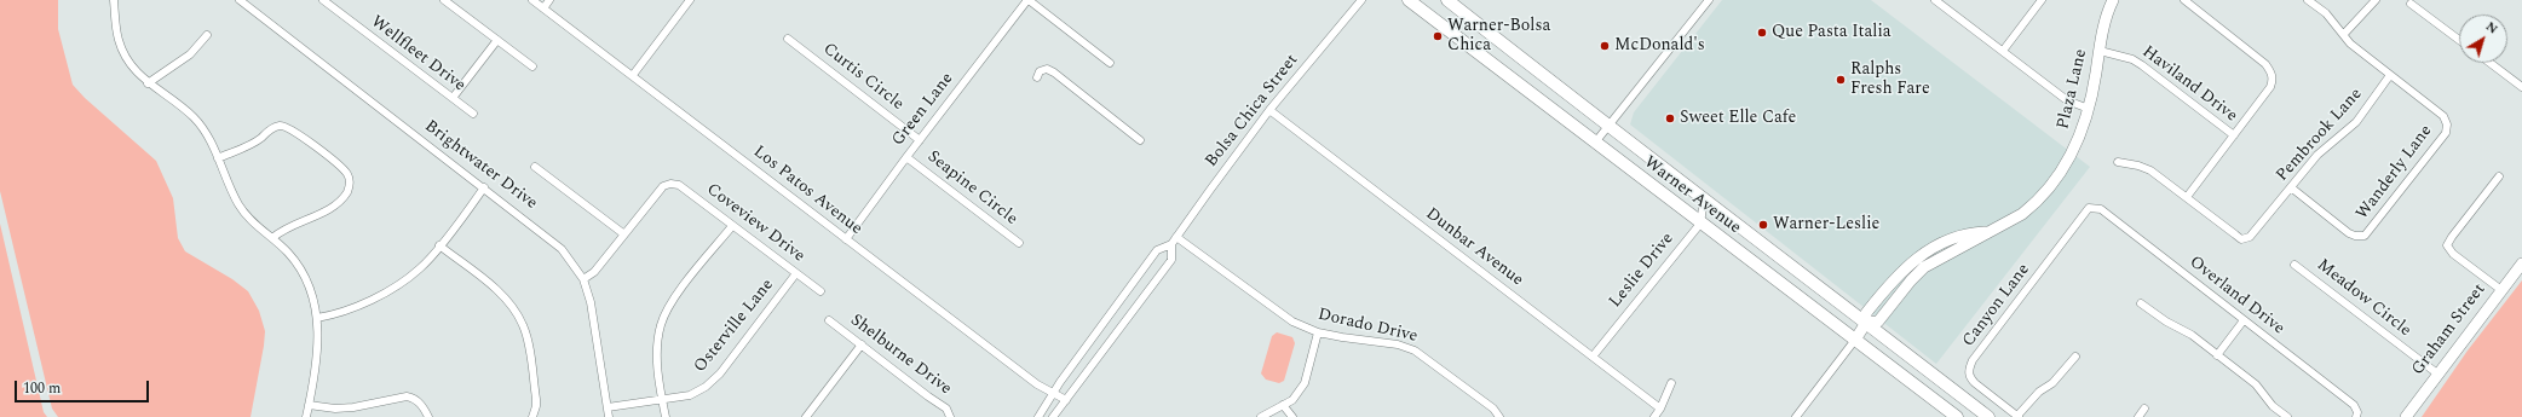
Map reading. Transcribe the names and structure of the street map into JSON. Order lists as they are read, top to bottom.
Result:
{
  "streets": {
    "main road": ["Warner Avenue"],
    "street": [
      "Wellfleet Drive",
      "Curtis Circle",
      "Haviland Drive",
      "Plaza Lane",
      "Green Lane",
      "Bolsa Chica Street",
      "Pembrook Lane",
      "Brightwater Drive",
      "Wanderly Lane",
      "Seapine Circle",
      "Los Patos Avenue",
      "Coveview Drive",
      "Dunbar Avenue",
      "Leslie Drive",
      "Overland Drive",
      "Meadow Circle",
      "Canyon Lane",
      "Osterville Lane",
      "Dorado Drive",
      "Graham Street",
      "Shelburne Drive"
    ]
  },
  "crossings": [
    ["Curtis Circle", "Green Lane"],
    ["Haviland Drive", "Plaza Lane"],
    ["Plaza Lane", "Warner Avenue"],
    ["Green Lane", "Seapine Circle"],
    ["Green Lane", "Los Patos Avenue"],
    ["Bolsa Chica Street", "Los Patos Avenue"],
    ["Bolsa Chica Street", "Dunbar Avenue"],
    ["Bolsa Chica Street", "Dorado Drive"],
    ["Pembrook Lane", "Wanderly Lane"],
    ["Brightwater Drive", "Osterville Lane"],
    ["Warner Avenue", "Leslie Drive"],
    ["Coveview Drive", "Osterville Lane"],
    ["Dunbar Avenue", "Leslie Drive"],
    ["Overland Drive", "Canyon Lane"],
    ["Meadow Circle", "Graham Street"]
  ],
  "places": [
    "Que Pasta Italia",
    "Warner-Bolsa Chica",
    "McDonald's",
    "Ralphs Fresh Fare",
    "Sweet Elle Cafe",
    "Warner-Leslie"
  ],
  "scale_bar": "100 m",
  "north": "top right"
}
